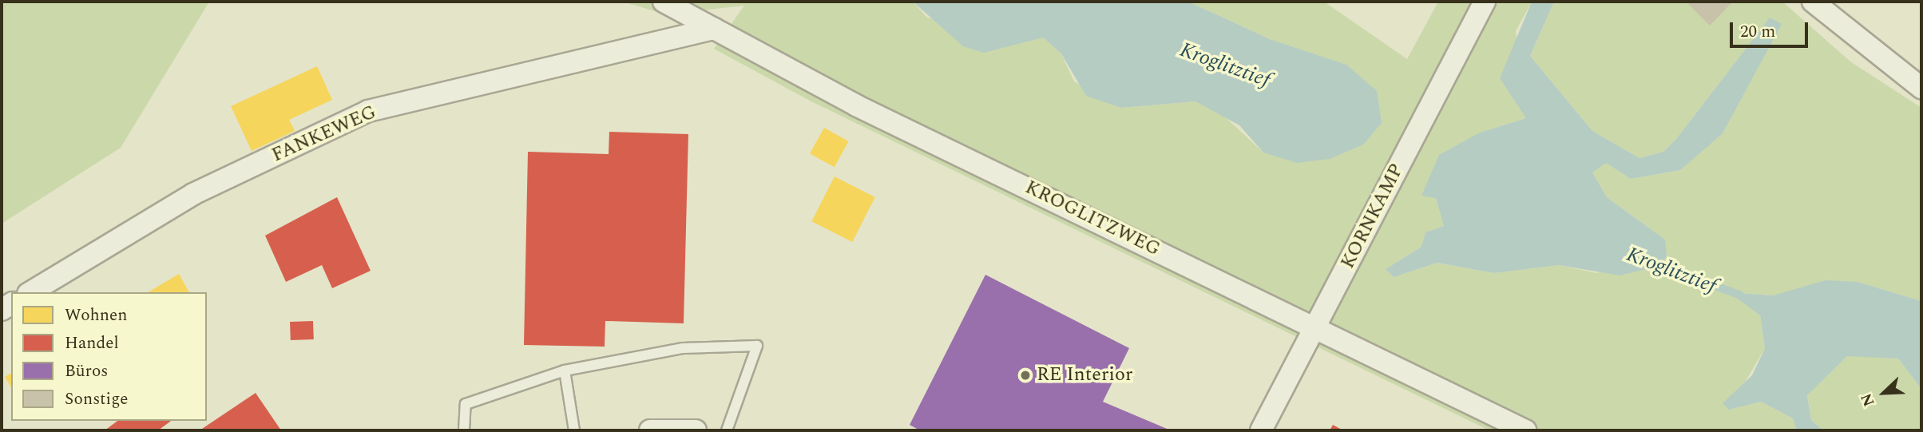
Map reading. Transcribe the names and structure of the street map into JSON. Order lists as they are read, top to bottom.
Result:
{
  "streets": {
    "street": ["FANKEWEG", "KORNKAMP", "KROGLITZWEG"]
  },
  "crossings": [
    ["FANKEWEG", "KROGLITZWEG"],
    ["KORNKAMP", "KROGLITZWEG"]
  ],
  "water": ["Kroglitztief"],
  "places": ["RE Interior"],
  "legend": [
    "Wohnen",
    "Handel",
    "Büros",
    "Sonstige"
  ],
  "scale_bar": "20 m",
  "north": "bottom left"
}
